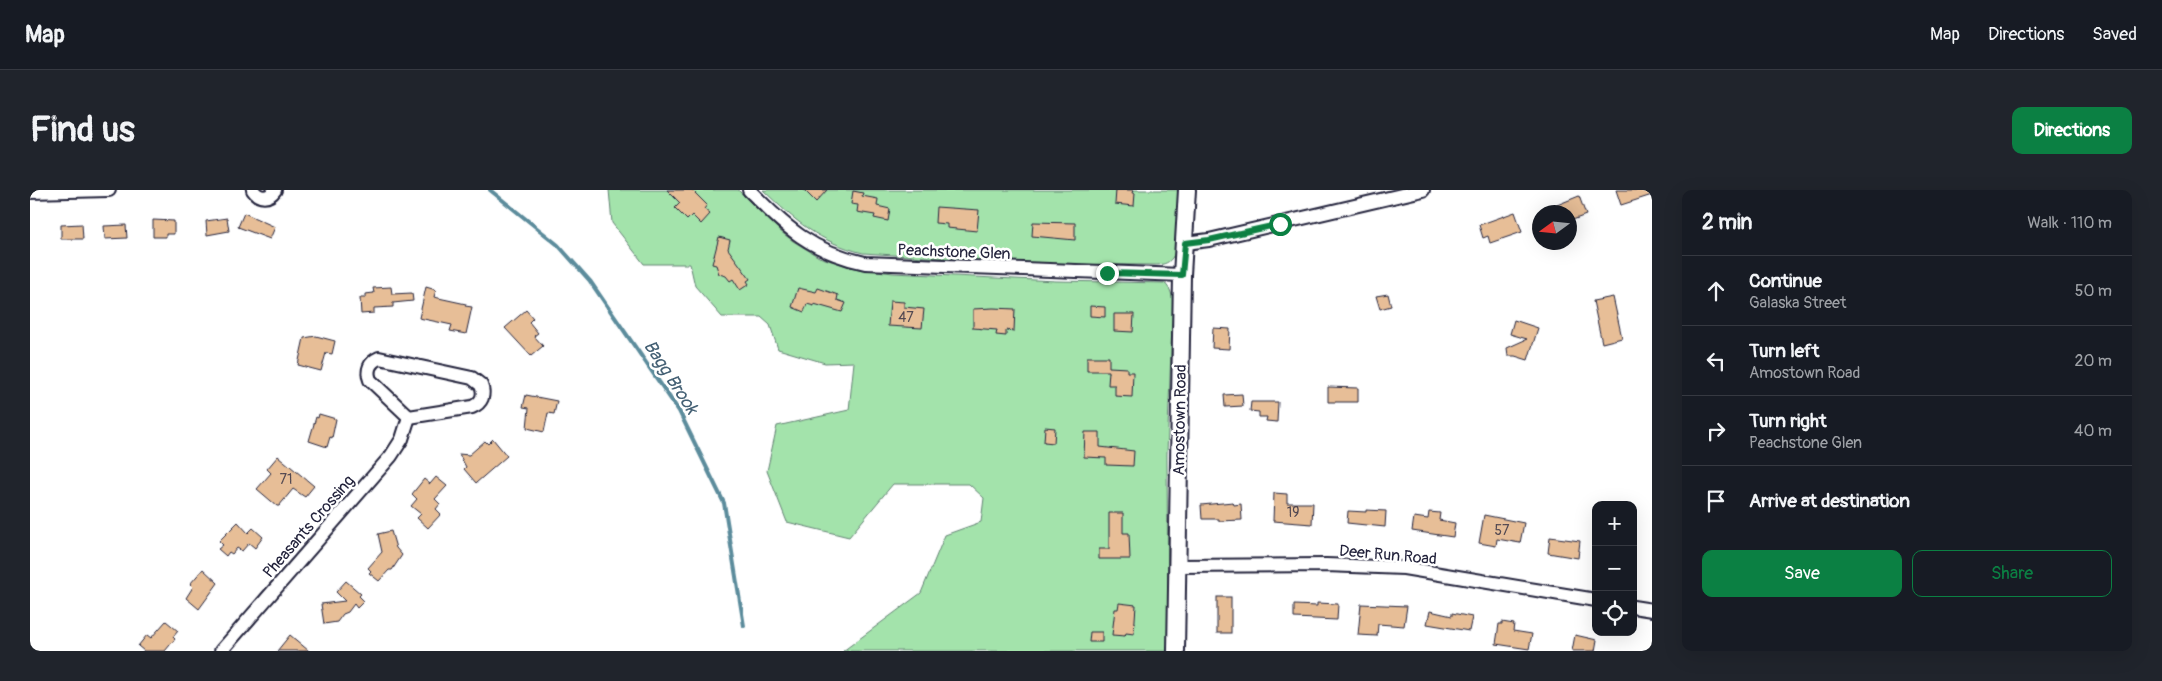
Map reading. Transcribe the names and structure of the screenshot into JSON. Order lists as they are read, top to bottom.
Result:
{
  "streets": {
    "street": [
      "Peachstone Glen",
      "Amostown Road",
      "Pheasants Crossing",
      "Deer Run Road"
    ]
  },
  "crossings": [
    ["Peachstone Glen", "Amostown Road"],
    ["Amostown Road", "Deer Run Road"]
  ],
  "water": ["Bagg Brook"],
  "house_numbers": [
    "47",
    "71",
    "19",
    "57"
  ],
  "north": "left",
  "page": {
    "header": "Map",
    "nav": ["Map", "Directions", "Saved"],
    "buttons": [
      "Directions",
      ["Save", "Share"]
    ],
    "title": "Find us",
    "heading": ["2 min", "Walk · 110 m"],
    "list": [
      ["Continue", "Galaska Street", "50 m"],
      ["Turn left", "Amostown Road", "20 m"],
      ["Turn right", "Peachstone Glen", "40 m"],
      "Arrive at destination"
    ],
    "map_buttons": ["+", "−"]
  }
}
